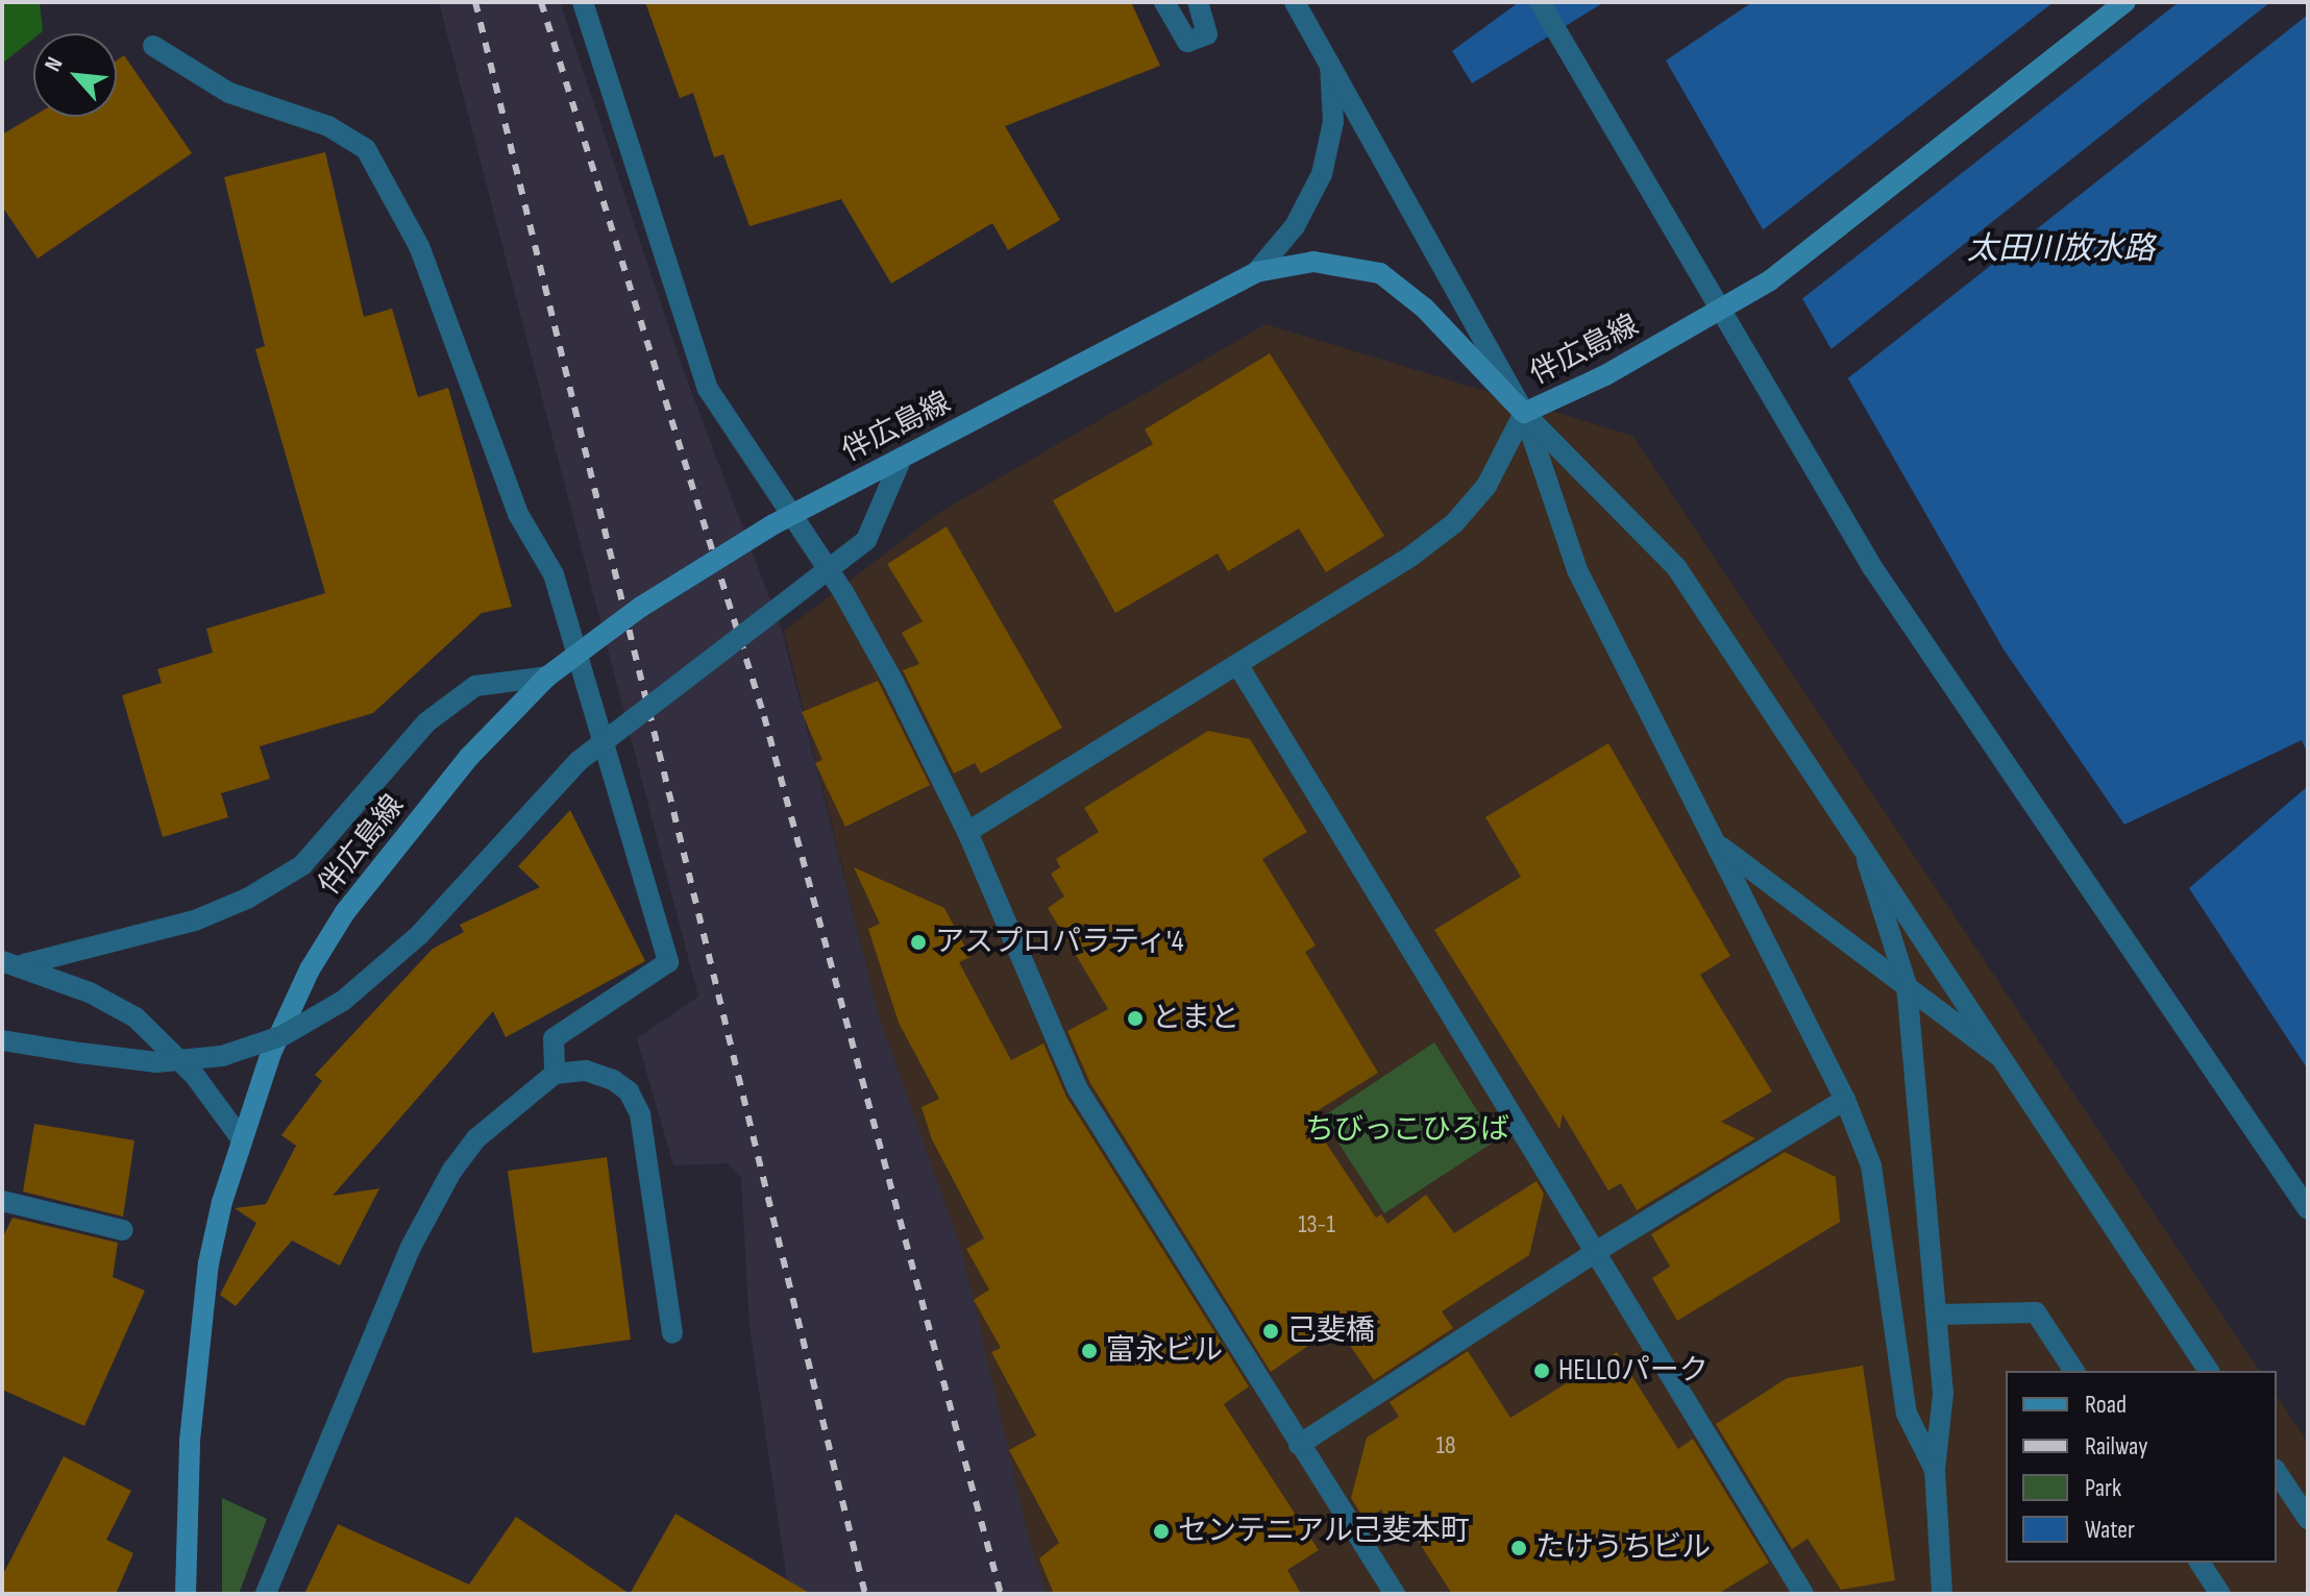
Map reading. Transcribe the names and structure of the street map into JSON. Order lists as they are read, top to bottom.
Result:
{
  "streets": {
    "main road": ["伴広島線"]
  },
  "water": ["太田川放水路"],
  "parks": ["ちびっこひろば"],
  "places": [
    "アスプロパラティ'4",
    "とまと",
    "己斐橋",
    "富永ビル",
    "HELLOパーク",
    "センテニアル己斐本町",
    "たけうちビル"
  ],
  "house_numbers": ["13-1", "18"],
  "legend": [
    "Road",
    "Railway",
    "Park",
    "Water"
  ],
  "north": "top left"
}
